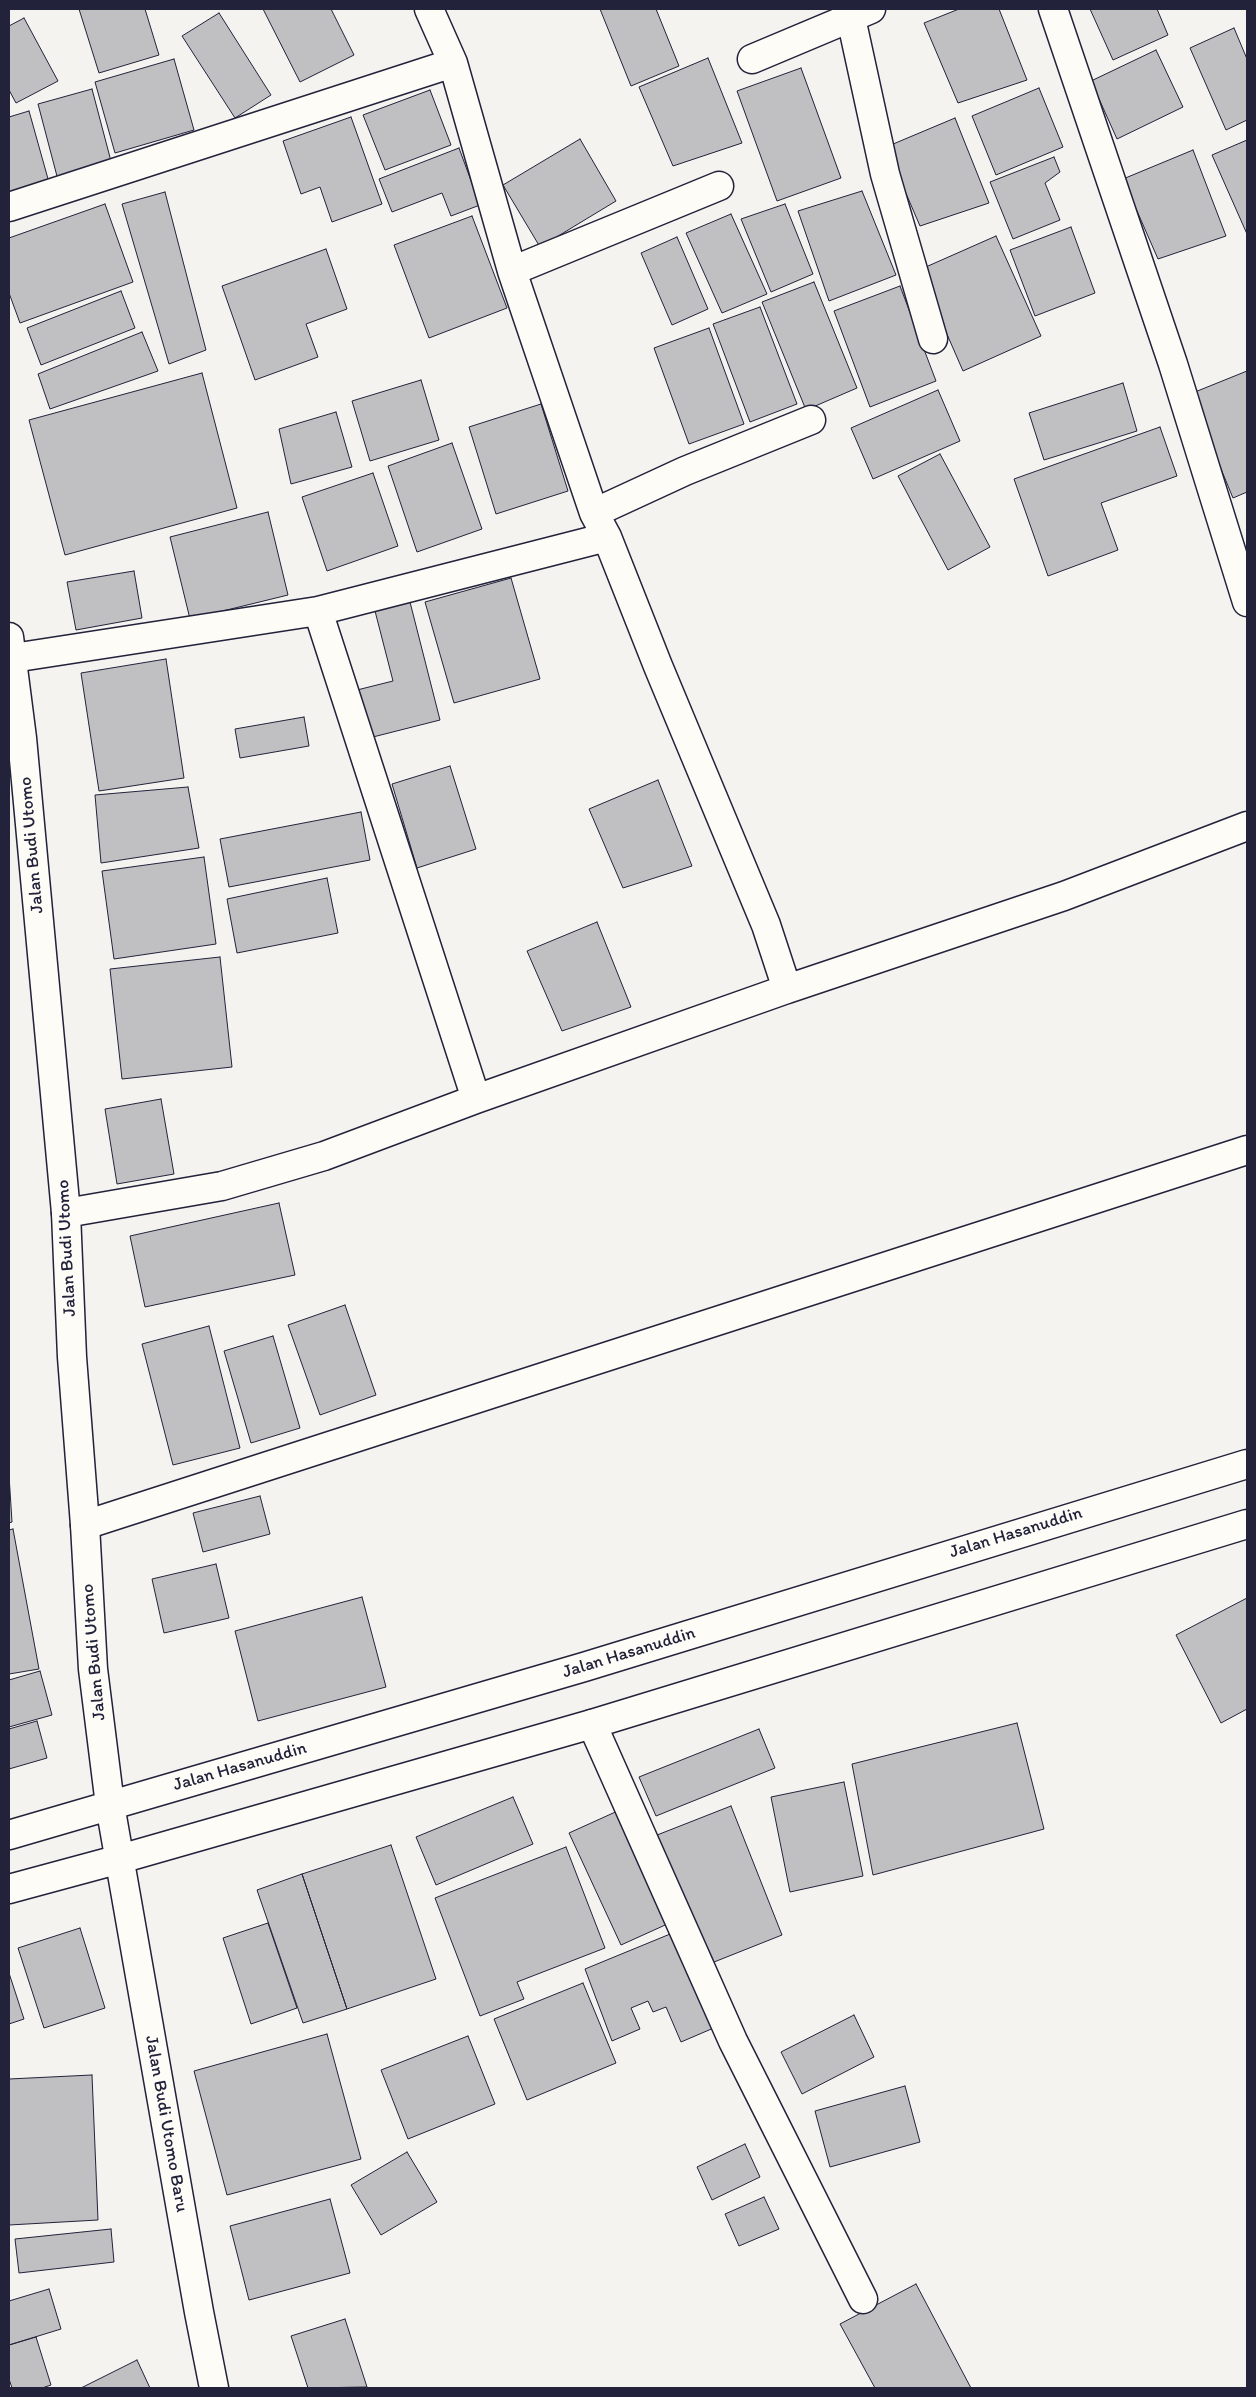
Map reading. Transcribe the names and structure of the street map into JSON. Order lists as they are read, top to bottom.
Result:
{
  "streets": {
    "street": ["Jalan Budi Utomo", "Jalan Hasanuddin", "Jalan Budi Utomo Baru"]
  },
  "crossings": [
    ["Jalan Budi Utomo", "Jalan Hasanuddin"],
    ["Jalan Budi Utomo", "Jalan Budi Utomo Baru"]
  ]
}
